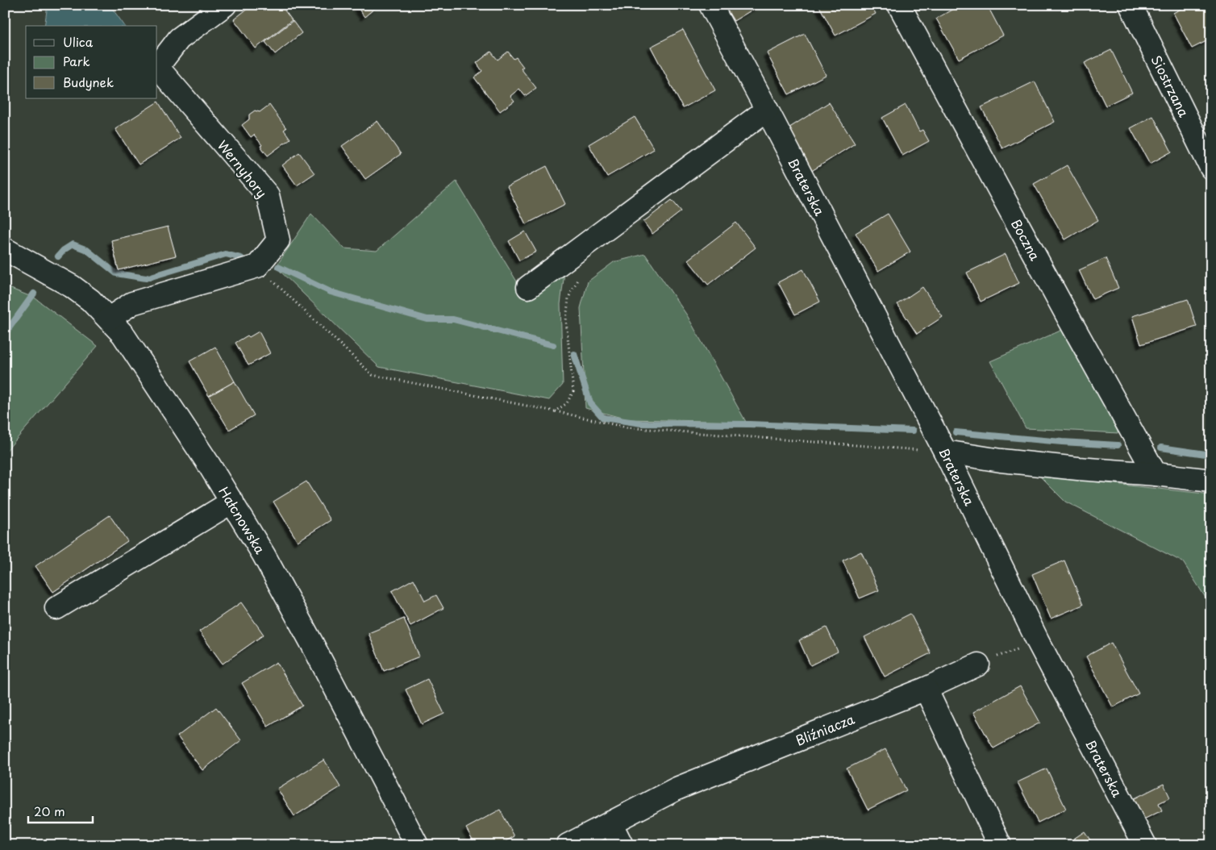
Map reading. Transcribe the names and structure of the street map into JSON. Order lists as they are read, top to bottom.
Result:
{
  "streets": {
    "street": [
      "Siostrzana",
      "Wernyhory",
      "Braterska",
      "Boczna",
      "Hałcnowska",
      "Bliźniacza"
    ]
  },
  "legend": ["Ulica", "Park", "Budynek"],
  "scale_bar": "20 m"
}
